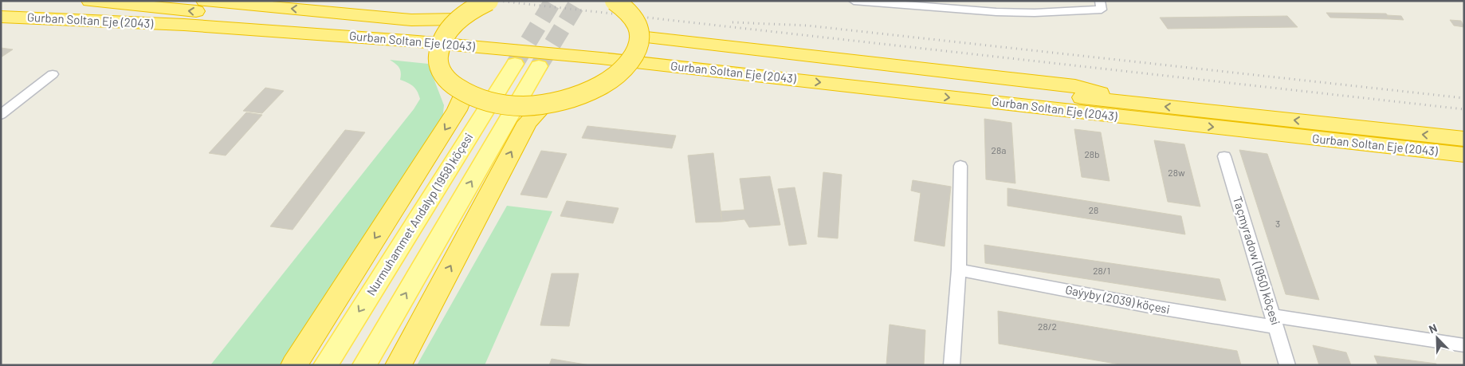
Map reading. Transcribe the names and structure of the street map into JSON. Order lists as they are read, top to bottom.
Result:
{
  "streets": {
    "highway": ["Gurban Soltan Eje (2043)"],
    "main road": ["Nurmuhammet Andalyp (1958) köçesi"],
    "street": ["Taçmyradow (1950) köçesi", "Gaýyby (2039) köçesi"]
  },
  "crossings": [
    ["Taçmyradow (1950) köçesi", "Gaýyby (2039) köçesi"]
  ],
  "house_numbers": [
    "28a",
    "28b",
    "28w",
    "28",
    "3",
    "28/1",
    "28/2"
  ],
  "north": "top left"
}
